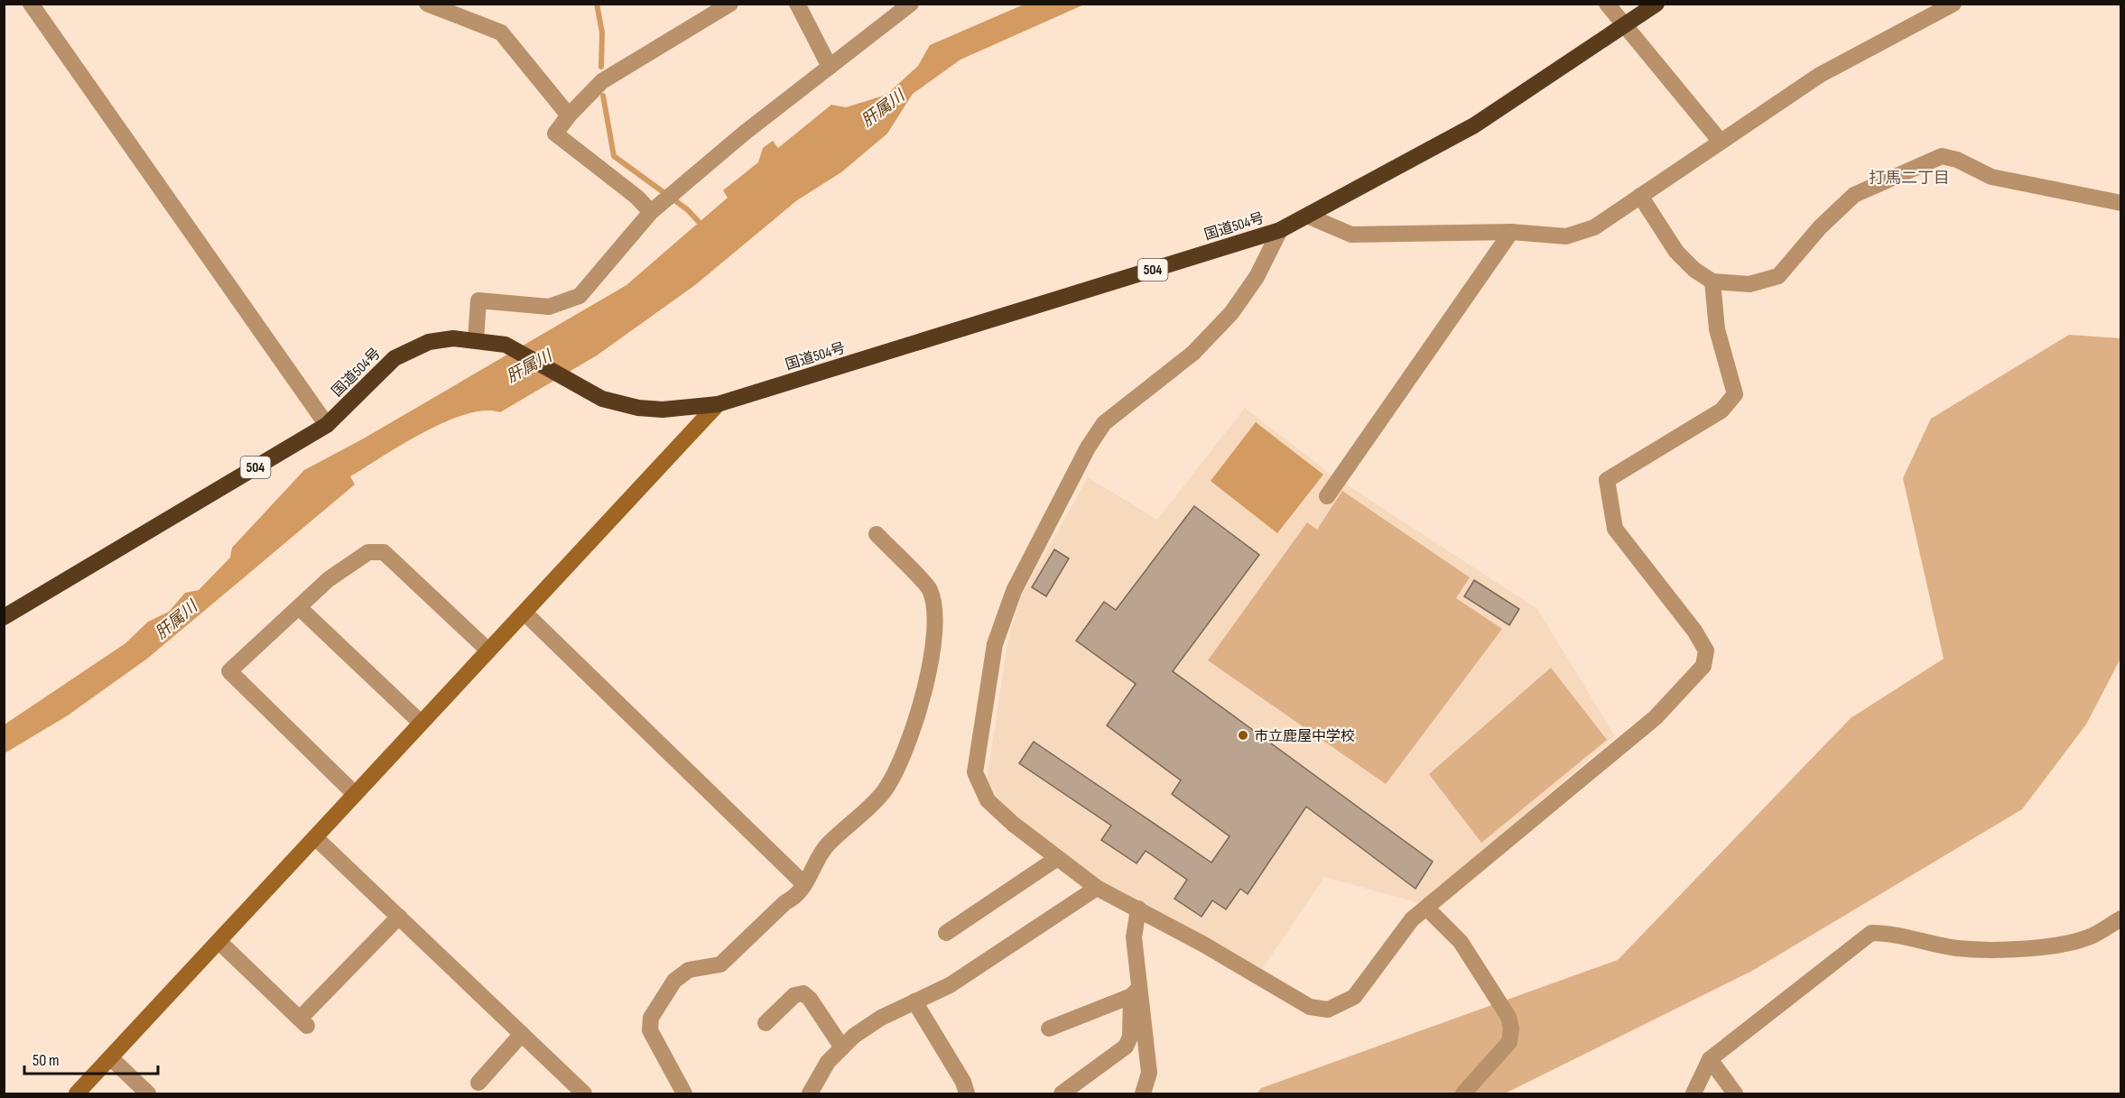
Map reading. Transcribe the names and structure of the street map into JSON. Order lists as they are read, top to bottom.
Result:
{
  "streets": {
    "highway": ["国道504号", "504"]
  },
  "districts": ["打馬二丁目"],
  "water": ["肝属川"],
  "places": ["市立鹿屋中学校"],
  "scale_bar": "50 m"
}
